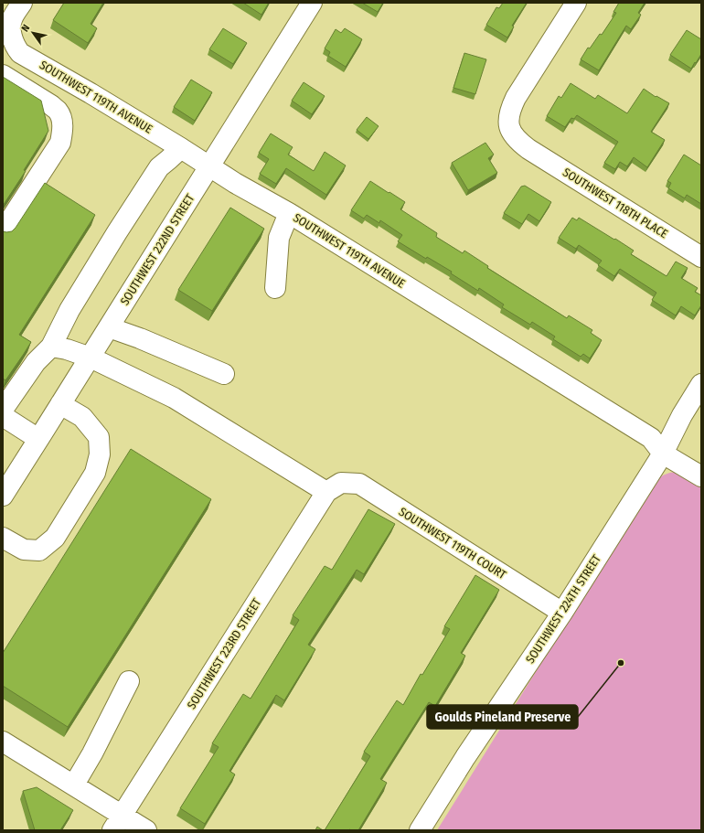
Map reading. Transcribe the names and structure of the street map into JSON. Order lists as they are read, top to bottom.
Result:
{
  "streets": {
    "street": [
      "SOUTHWEST 119TH AVENUE",
      "SOUTHWEST 118TH PLACE",
      "SOUTHWEST 222ND STREET",
      "SOUTHWEST 119TH COURT",
      "SOUTHWEST 224TH STREET",
      "SOUTHWEST 223RD STREET"
    ]
  },
  "crossings": [
    ["SOUTHWEST 119TH AVENUE", "SOUTHWEST 222ND STREET"],
    ["SOUTHWEST 119TH AVENUE", "SOUTHWEST 224TH STREET"],
    ["SOUTHWEST 119TH COURT", "SOUTHWEST 224TH STREET"],
    ["SOUTHWEST 119TH COURT", "SOUTHWEST 223RD STREET"]
  ],
  "places": ["Goulds Pineland Preserve"],
  "north": "top left"
}
